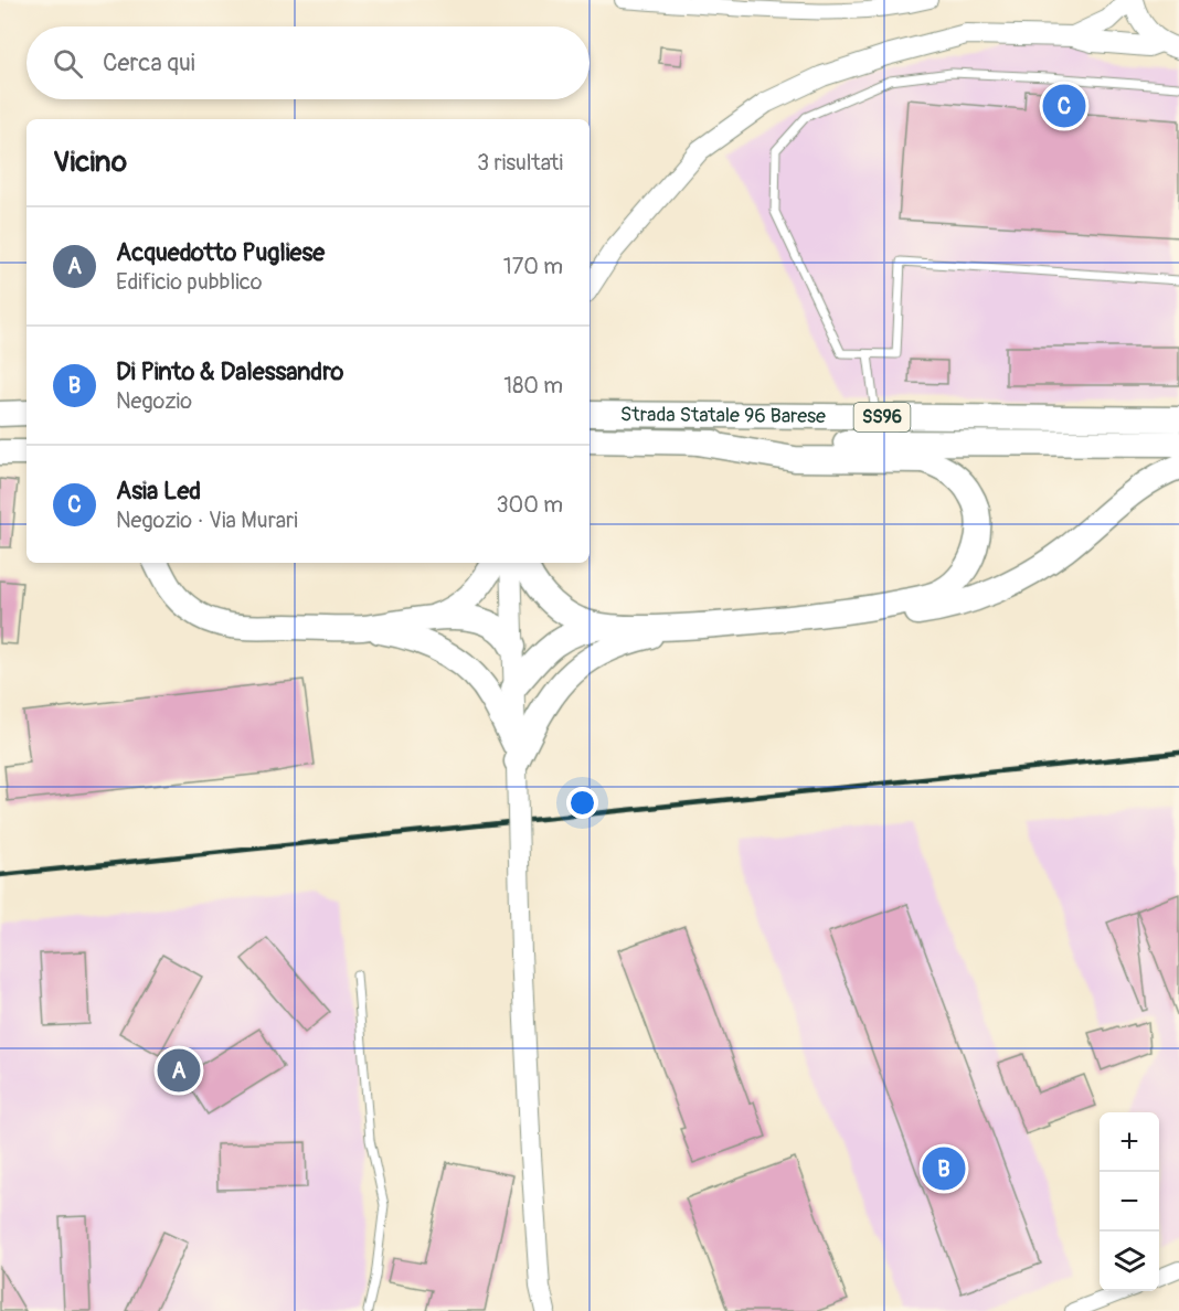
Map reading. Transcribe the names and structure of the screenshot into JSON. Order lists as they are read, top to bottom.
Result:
{
  "streets": {
    "main road": ["Strada Statale 96 Barese", "SS96"]
  },
  "page": {
    "search": "Cerca qui",
    "pins": ["C", "A", "B"],
    "heading": ["Vicino", "3 risultati"],
    "list": [
      {
        "mark": "A",
        "name": "Acquedotto Pugliese",
        "note": "Edificio pubblico",
        "value": "170 m"
      },
      {
        "mark": "B",
        "name": "Di Pinto & Dalessandro",
        "note": "Negozio",
        "value": "180 m"
      },
      {
        "mark": "C",
        "name": "Asia Led",
        "note": "Negozio · Via Murari",
        "value": "300 m"
      }
    ],
    "map_buttons": ["+", "−"]
  }
}
